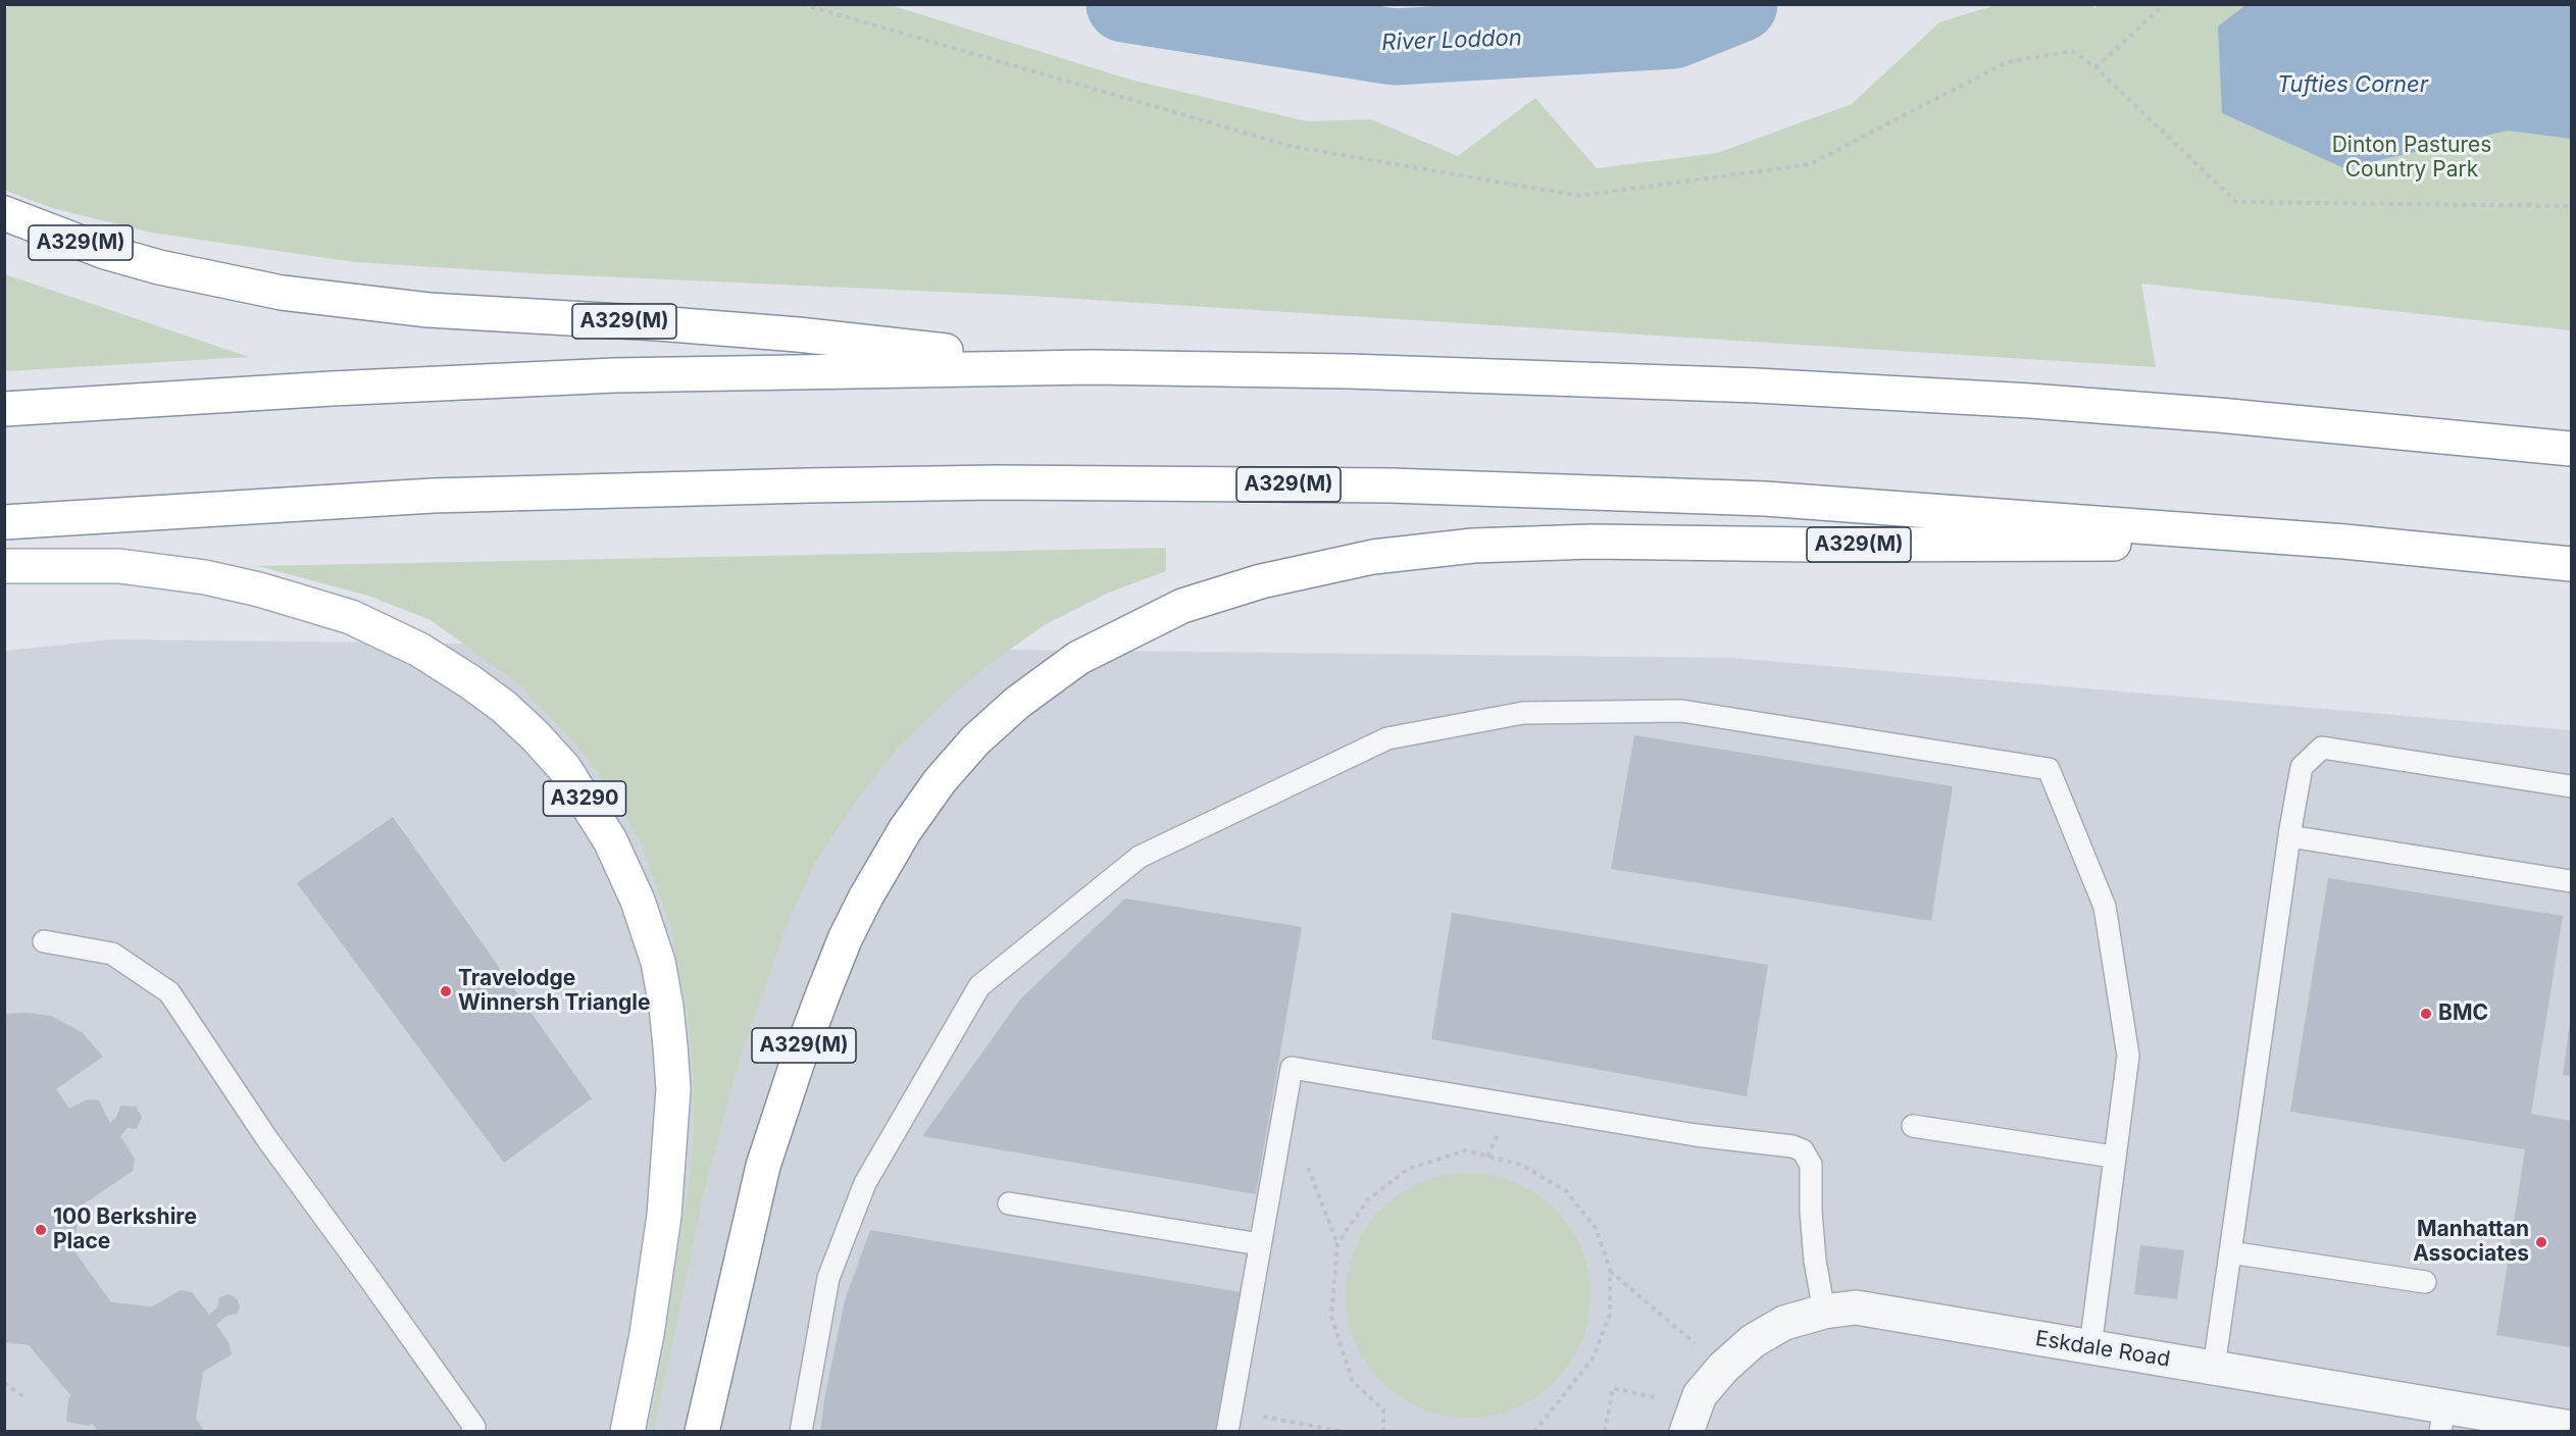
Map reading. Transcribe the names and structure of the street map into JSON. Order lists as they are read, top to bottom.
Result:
{
  "streets": {
    "main road": ["A329(M)", "A3290"],
    "street": ["Eskdale Road"]
  },
  "water": ["River Loddon", "Tufties Corner"],
  "parks": ["Dinton Pastures Country Park"],
  "places": [
    "Travelodge Winnersh Triangle",
    "BMC",
    "100 Berkshire Place",
    "Manhattan Associates"
  ]
}
